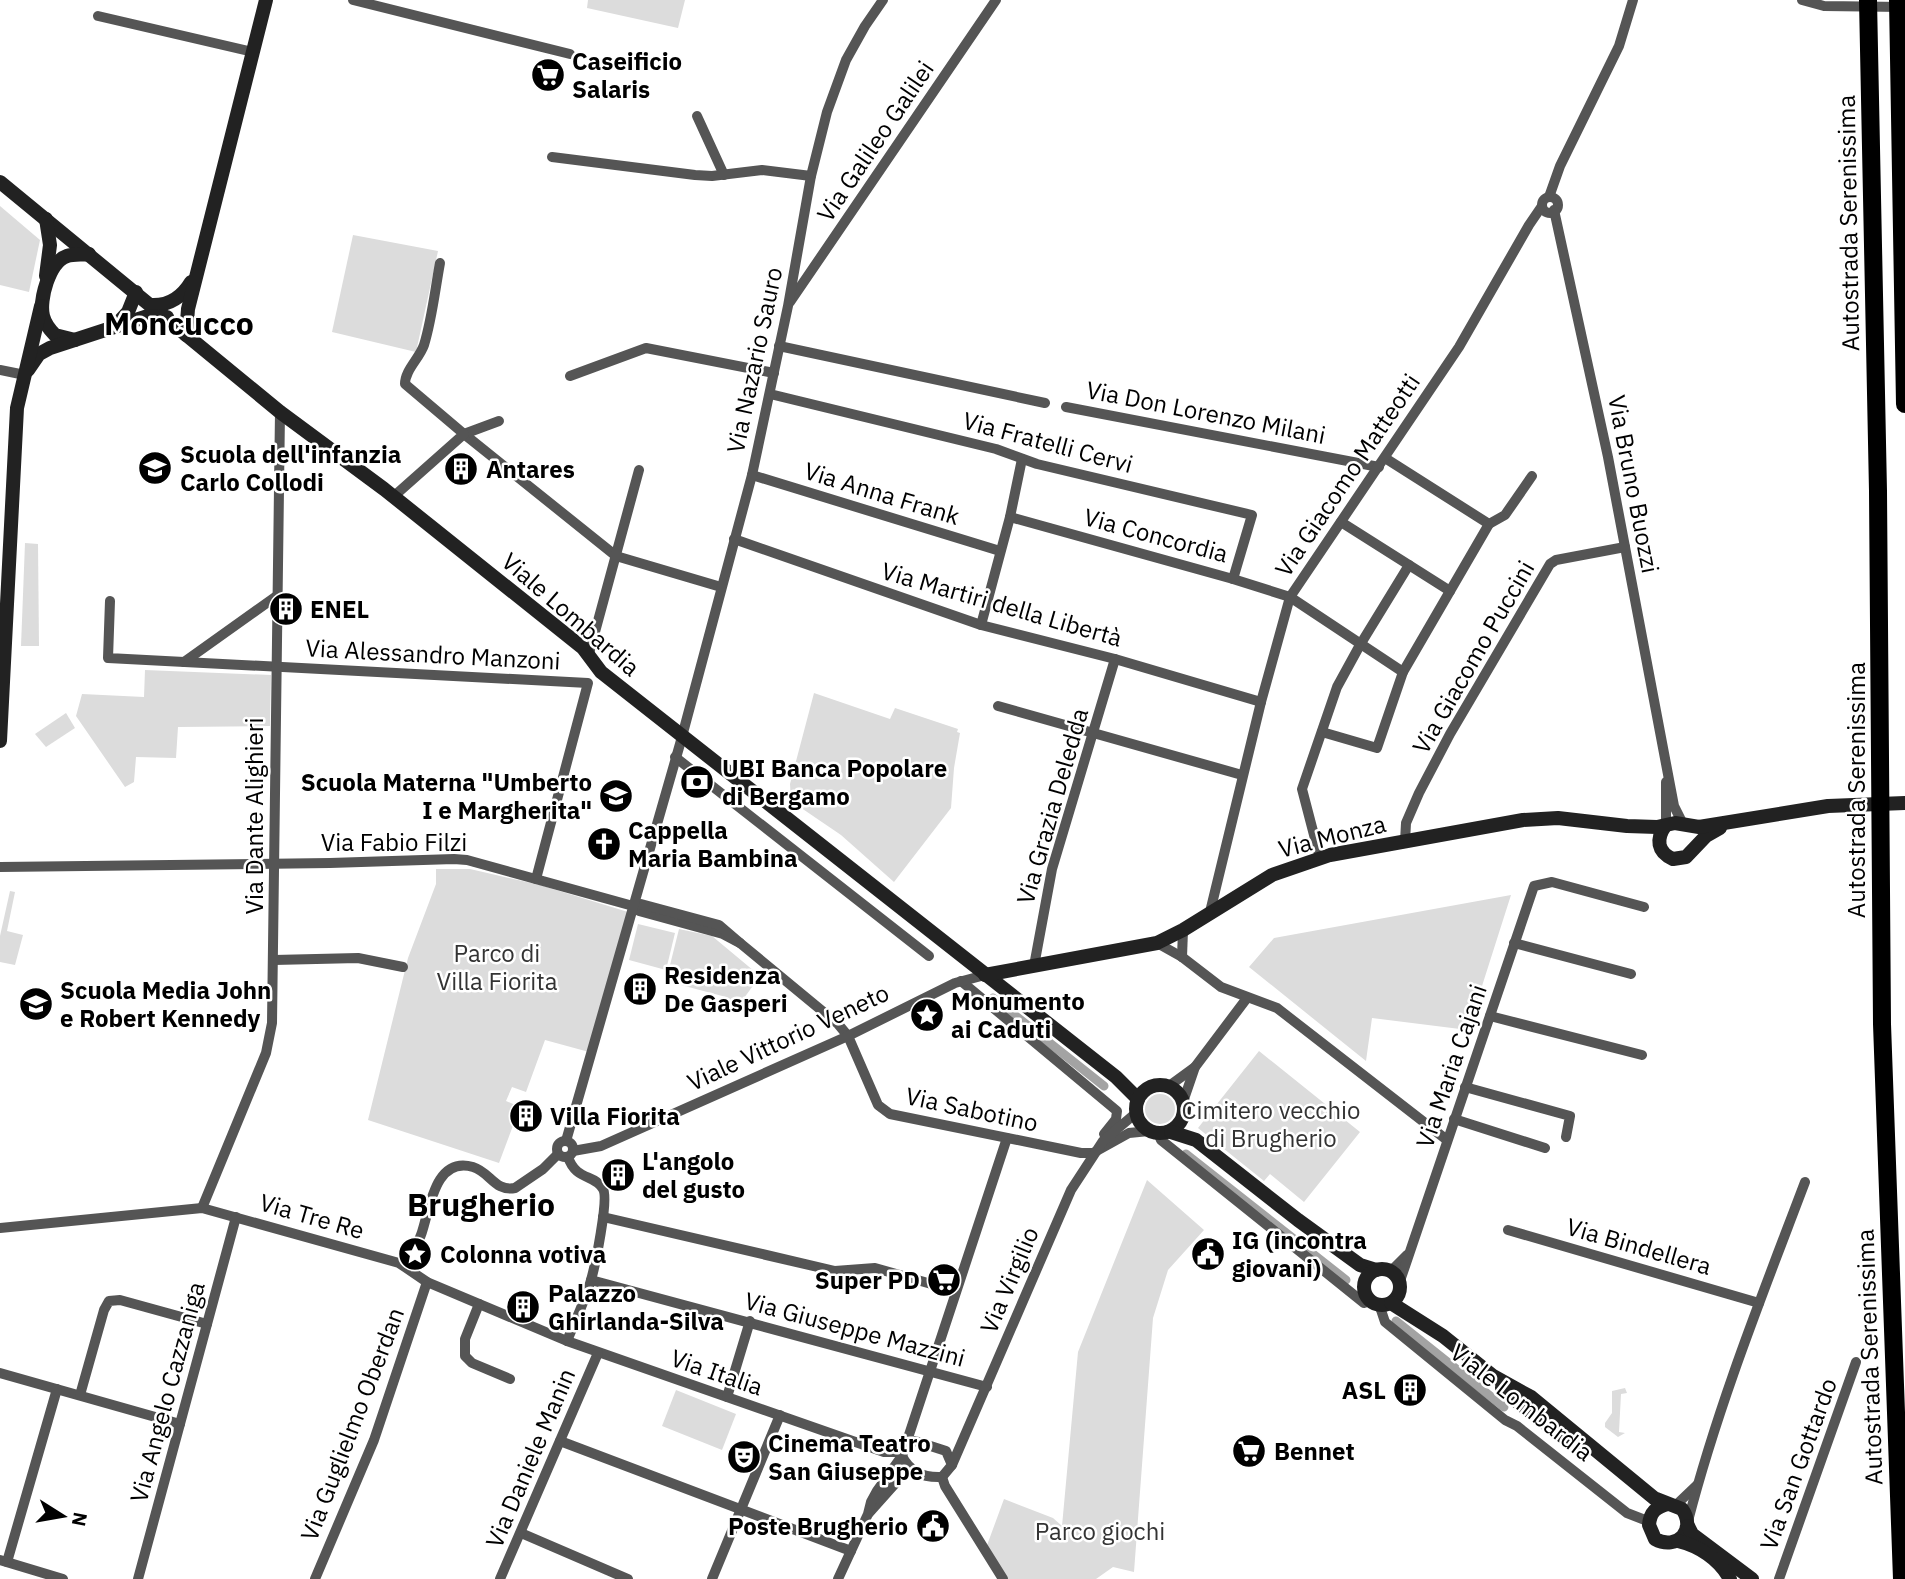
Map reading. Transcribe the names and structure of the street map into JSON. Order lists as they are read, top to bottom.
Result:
{
  "streets": {
    "highway": ["Autostrada Serenissima"],
    "main road": ["Viale Lombardia", "Via Monza"],
    "street": [
      "Via Galileo Galilei",
      "Via Nazario Sauro",
      "Via Don Lorenzo Milani",
      "Via Fratelli Cervi",
      "Via Giacomo Matteotti",
      "Via Bruno Buozzi",
      "Via Anna Frank",
      "Via Concordia",
      "Via Martiri della Libertà",
      "Via Alessandro Manzoni",
      "Via Giacomo Puccini",
      "Via Grazia Deledda",
      "Via Dante Alighieri",
      "Via Fabio Filzi",
      "Viale Vittorio Veneto",
      "Via Maria Cajani",
      "Via Sabotino",
      "Via Tre Re",
      "Via Bindellera",
      "Via Virgilio",
      "Via Giuseppe Mazzini",
      "Via Italia",
      "Via Angelo Cazzaniga",
      "Via Guglielmo Oberdan",
      "Via Daniele Manin",
      "Via San Gottardo"
    ]
  },
  "crossings": [
    ["Via Galileo Galilei", "Via Nazario Sauro"],
    ["Via Nazario Sauro", "Via Fratelli Cervi"],
    ["Via Nazario Sauro", "Via Anna Frank"],
    ["Via Nazario Sauro", "Via Martiri della Libertà"],
    ["Via Nazario Sauro", "Viale Lombardia"],
    ["Via Nazario Sauro", "Via Fabio Filzi"],
    ["Via Nazario Sauro", "Viale Vittorio Veneto"],
    ["Via Nazario Sauro", "Via Tre Re"],
    ["Via Nazario Sauro", "Via Italia"],
    ["Via Don Lorenzo Milani", "Via Giacomo Matteotti"],
    ["Via Fratelli Cervi", "Via Concordia"],
    ["Via Giacomo Matteotti", "Via Bruno Buozzi"],
    ["Via Giacomo Matteotti", "Via Concordia"],
    ["Via Giacomo Matteotti", "Via Martiri della Libertà"],
    ["Via Giacomo Matteotti", "Via Monza"],
    ["Via Bruno Buozzi", "Via Giacomo Puccini"],
    ["Via Bruno Buozzi", "Via Monza"],
    ["Via Martiri della Libertà", "Via Grazia Deledda"],
    ["Viale Lombardia", "Via Dante Alighieri"],
    ["Viale Lombardia", "Via Monza"],
    ["Viale Lombardia", "Viale Vittorio Veneto"],
    ["Viale Lombardia", "Via Maria Cajani"],
    ["Viale Lombardia", "Via Virgilio"],
    ["Via Alessandro Manzoni", "Via Dante Alighieri"],
    ["Via Alessandro Manzoni", "Via Fabio Filzi"],
    ["Via Giacomo Puccini", "Via Monza"],
    ["Via Grazia Deledda", "Via Monza"],
    ["Via Dante Alighieri", "Via Fabio Filzi"],
    ["Via Dante Alighieri", "Via Tre Re"],
    ["Via Monza", "Viale Vittorio Veneto"],
    ["Via Fabio Filzi", "Viale Vittorio Veneto"],
    ["Via Fabio Filzi", "Via Sabotino"],
    ["Viale Vittorio Veneto", "Via Sabotino"],
    ["Via Sabotino", "Via Virgilio"],
    ["Via Tre Re", "Via Italia"],
    ["Via Tre Re", "Via Angelo Cazzaniga"],
    ["Via Virgilio", "Via Giuseppe Mazzini"],
    ["Via Virgilio", "Via Italia"],
    ["Via Italia", "Via Guglielmo Oberdan"],
    ["Via Italia", "Via Daniele Manin"]
  ],
  "districts": ["Moncucco", "Brugherio"],
  "parks": ["Parco di Villa Fiorita", "Cimitero vecchio di Brugherio", "Parco giochi"],
  "places": {
    "supermarket": ["Caseificio Salaris", "Super PD", "Bennet"],
    "school or university": ["Scuola dell'infanzia Carlo Collodi", "Scuola Materna \"Umberto I e Margherita\"", "Scuola Media John e Robert Kennedy"],
    "building": [
      "Antares",
      "ENEL",
      "Residenza De Gasperi",
      "Villa Fiorita",
      "L'angolo del gusto",
      "Palazzo Ghirlanda-Silva",
      "ASL"
    ],
    "bank": ["UBI Banca Popolare di Bergamo"],
    "church": ["Cappella Maria Bambina"],
    "place": ["Monumento ai Caduti", "Colonna votiva"],
    "public building": ["IG (incontra giovani)", "Poste Brugherio"],
    "theatre": ["Cinema Teatro San Giuseppe"]
  },
  "north": "right"
}
